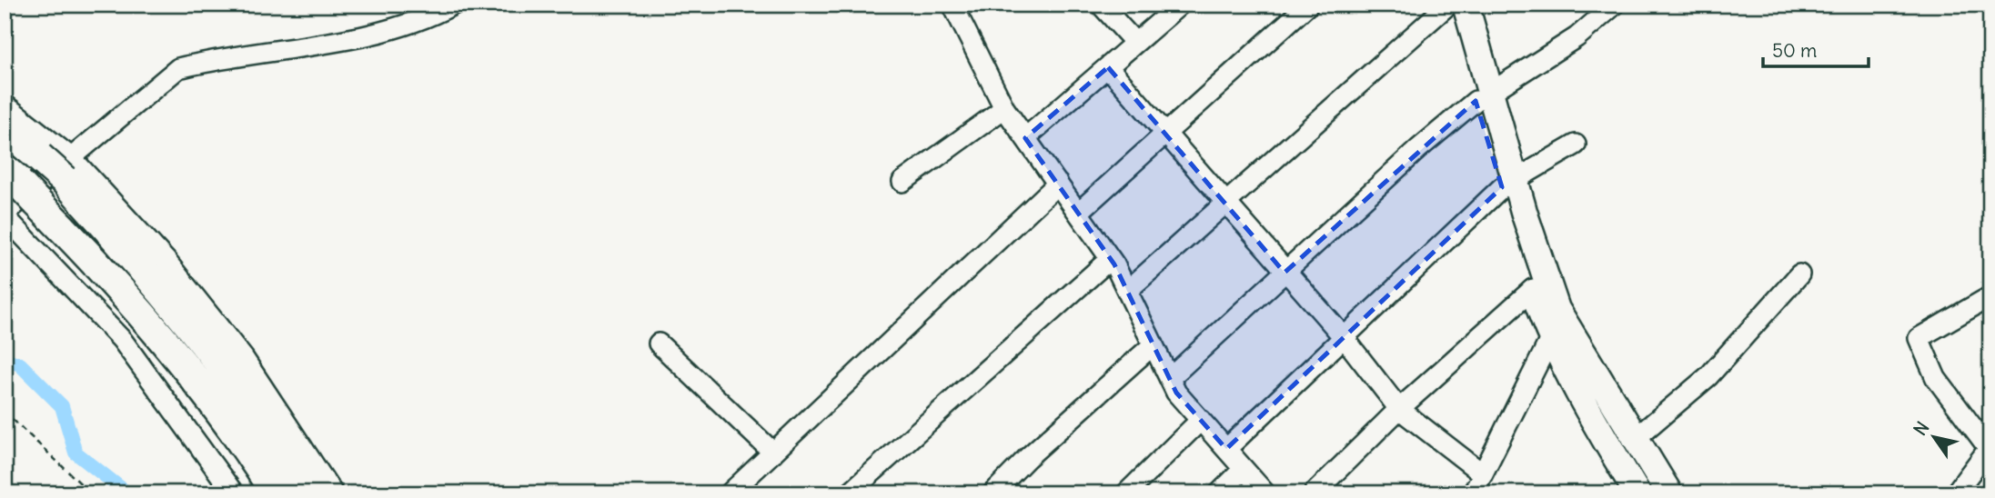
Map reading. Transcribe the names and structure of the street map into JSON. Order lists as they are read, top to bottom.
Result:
{
  "scale_bar": "50 m",
  "north": "top left"
}
